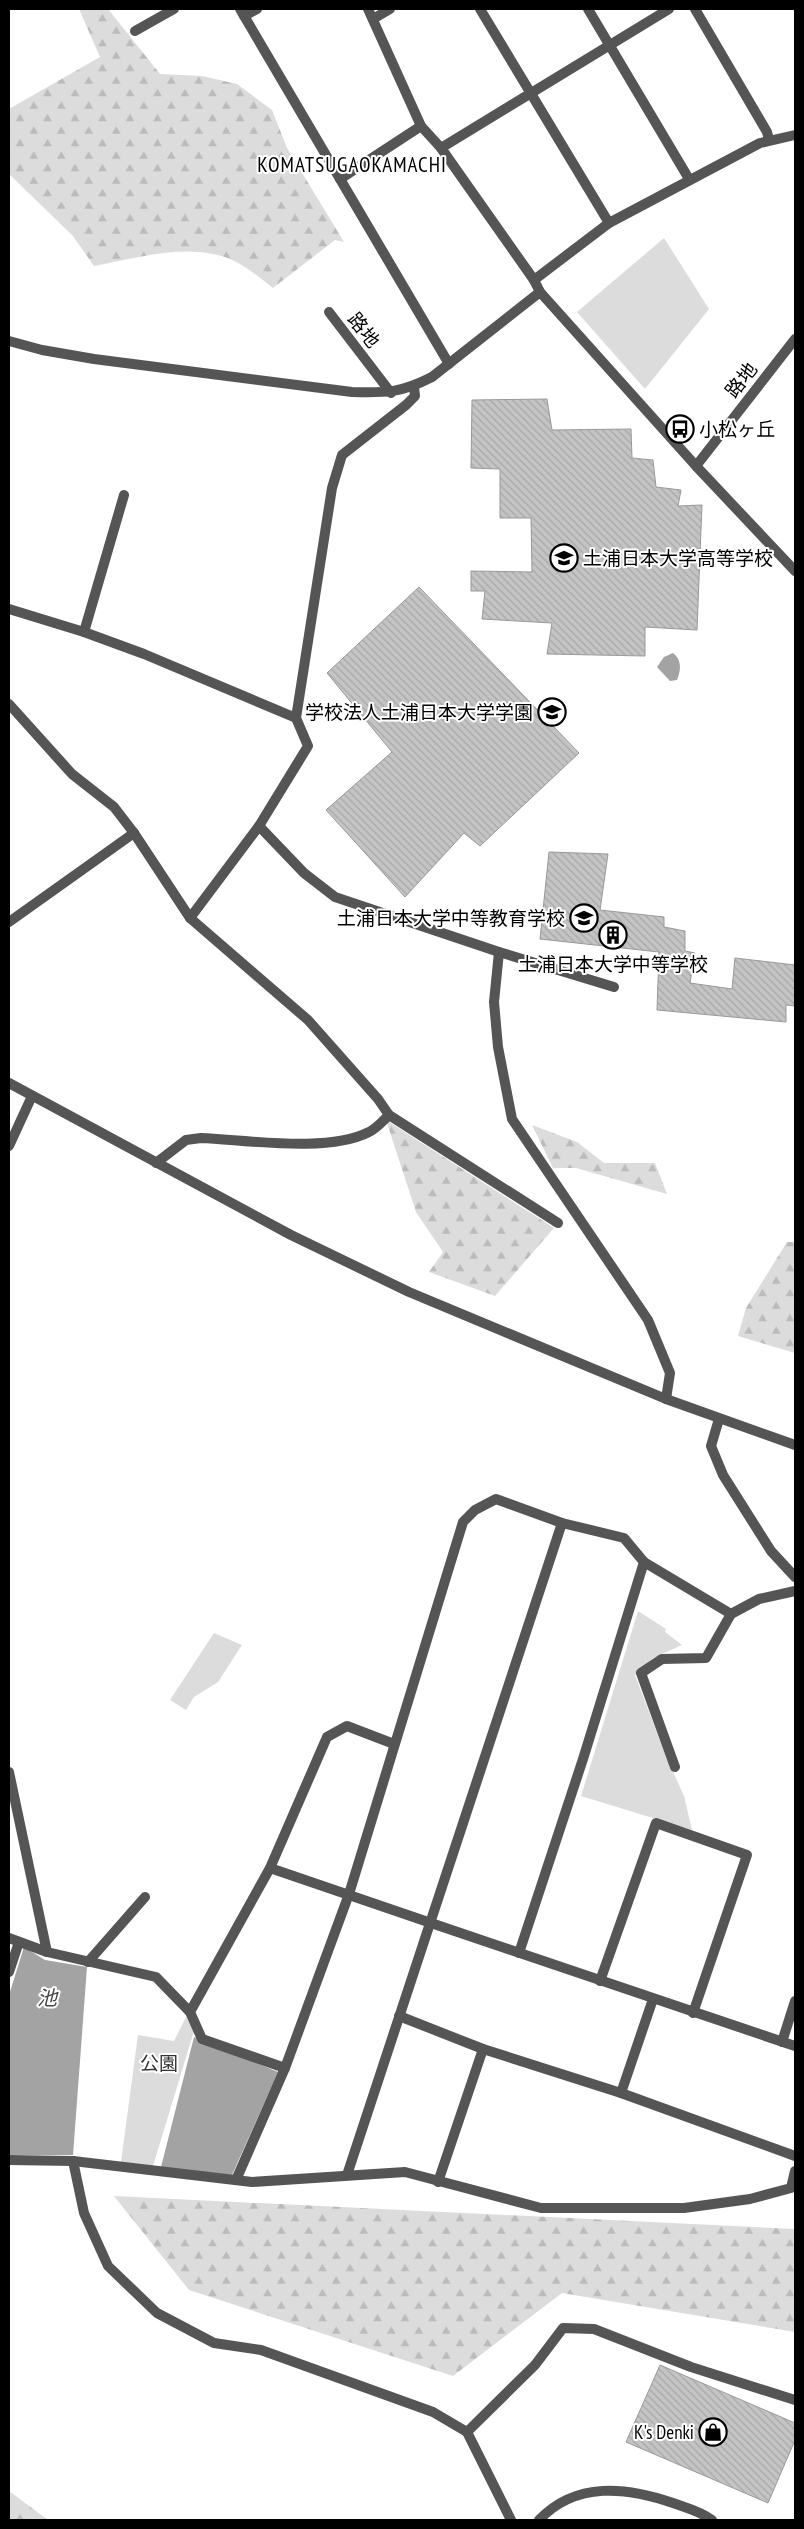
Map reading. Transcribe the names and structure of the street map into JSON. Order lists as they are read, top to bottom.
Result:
{
  "streets": {
    "street": ["路地"]
  },
  "districts": ["KOMATSUGAOKAMACHI"],
  "water": ["池"],
  "parks": ["公園"],
  "places": {
    "bus stop": ["小松ヶ丘"],
    "school or university": ["土浦日本大学高等学校", "学校法人土浦日本大学学園", "土浦日本大学中等教育学校"],
    "building": ["土浦日本大学中等学校"],
    "shop": ["K's Denki"]
  }
}
